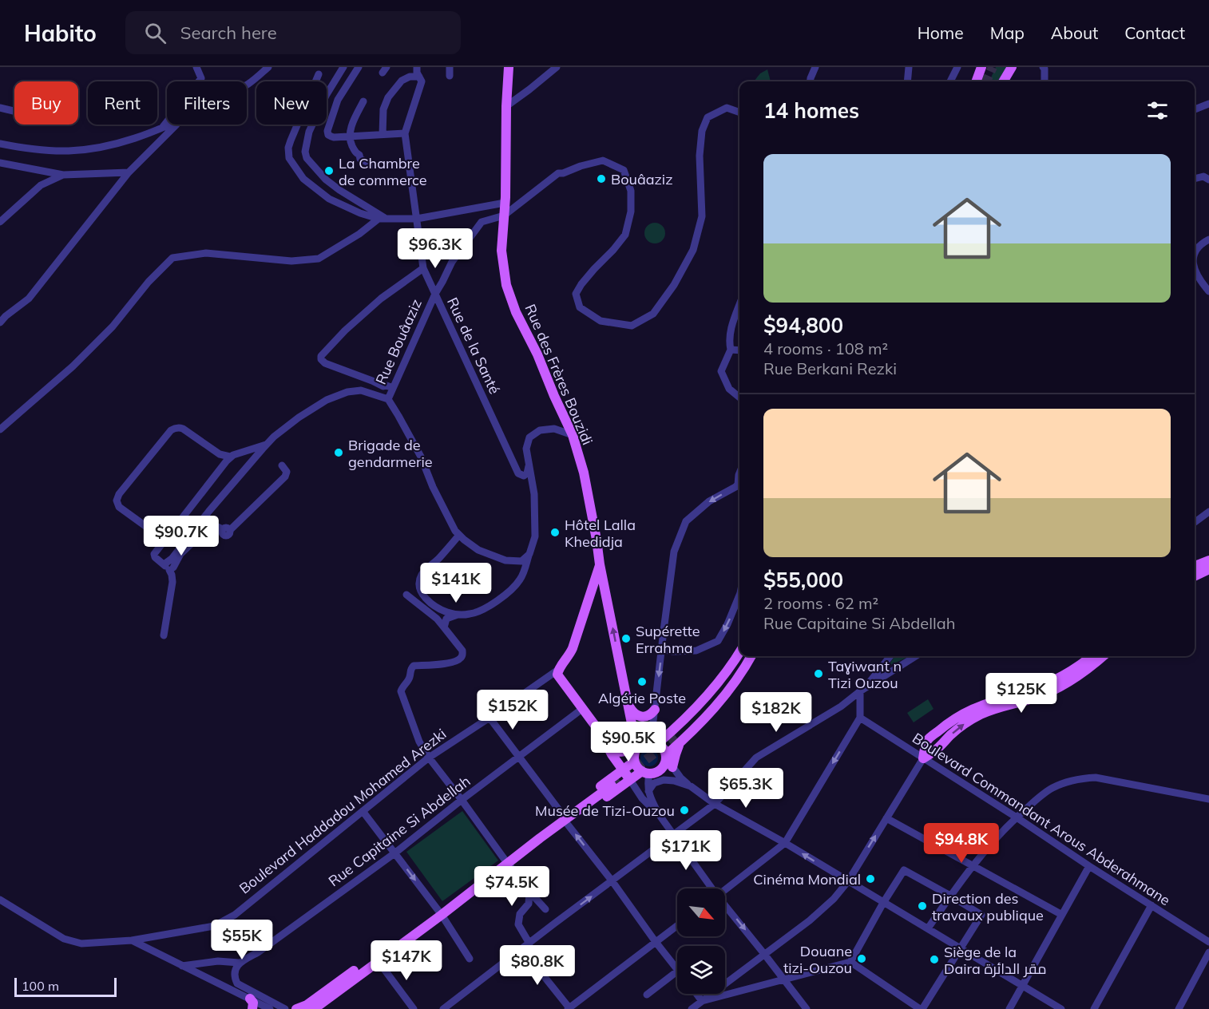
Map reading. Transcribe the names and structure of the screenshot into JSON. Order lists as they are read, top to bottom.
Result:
{
  "streets": {
    "main road": ["Rue des Frères Bouzidi", "Boulevard Haddadou Mohamed Arezki"],
    "street": [
      "Rue Bouâaziz",
      "Rue de la Santé",
      "Boulevard Commandant Arous Abderahmane",
      "Rue Capitaine Si Abdellah"
    ]
  },
  "crossings": [
    ["Rue Bouâaziz", "Rue de la Santé"],
    ["Rue Bouâaziz", "Rue des Frères Bouzidi"],
    ["Rue des Frères Bouzidi", "Boulevard Haddadou Mohamed Arezki"]
  ],
  "places": [
    "La Chambre de commerce",
    "Bouâaziz",
    "Brigade de gendarmerie",
    "Hôtel Lalla Khedidja",
    "Supérette Errahma",
    "Taɣiwant n Tizi Ouzou",
    "Algérie Poste",
    "Musée de Tizi-Ouzou",
    "Cinéma Mondial",
    "Direction des travaux publique",
    "Douane tizi-Ouzou",
    "Siège de la Daira مقر الدائرة"
  ],
  "scale_bar": "100 m",
  "north": "bottom right",
  "page": {
    "header": "Habito",
    "search": "Search here",
    "nav": [
      "Home",
      "Map",
      "About",
      "Contact"
    ],
    "chip": [
      "Buy",
      "Rent",
      "Filters",
      "New"
    ],
    "heading": "14 homes",
    "list": [
      {
        "name": "$94,800",
        "note": "4 rooms · 108 m² · Rue Berkani Rezki"
      },
      {
        "name": "$55,000",
        "note": "2 rooms · 62 m² · Rue Capitaine Si Abdellah"
      }
    ],
    "price": [
      "$96.3K",
      "$90.7K",
      "$141K",
      "$125K",
      "$152K",
      "$182K",
      "$90.5K",
      "$65.3K",
      "$94.8K",
      "$171K",
      "$74.5K",
      "$55K",
      "$147K",
      "$80.8K"
    ],
    "scale": "100 m"
  }
}
